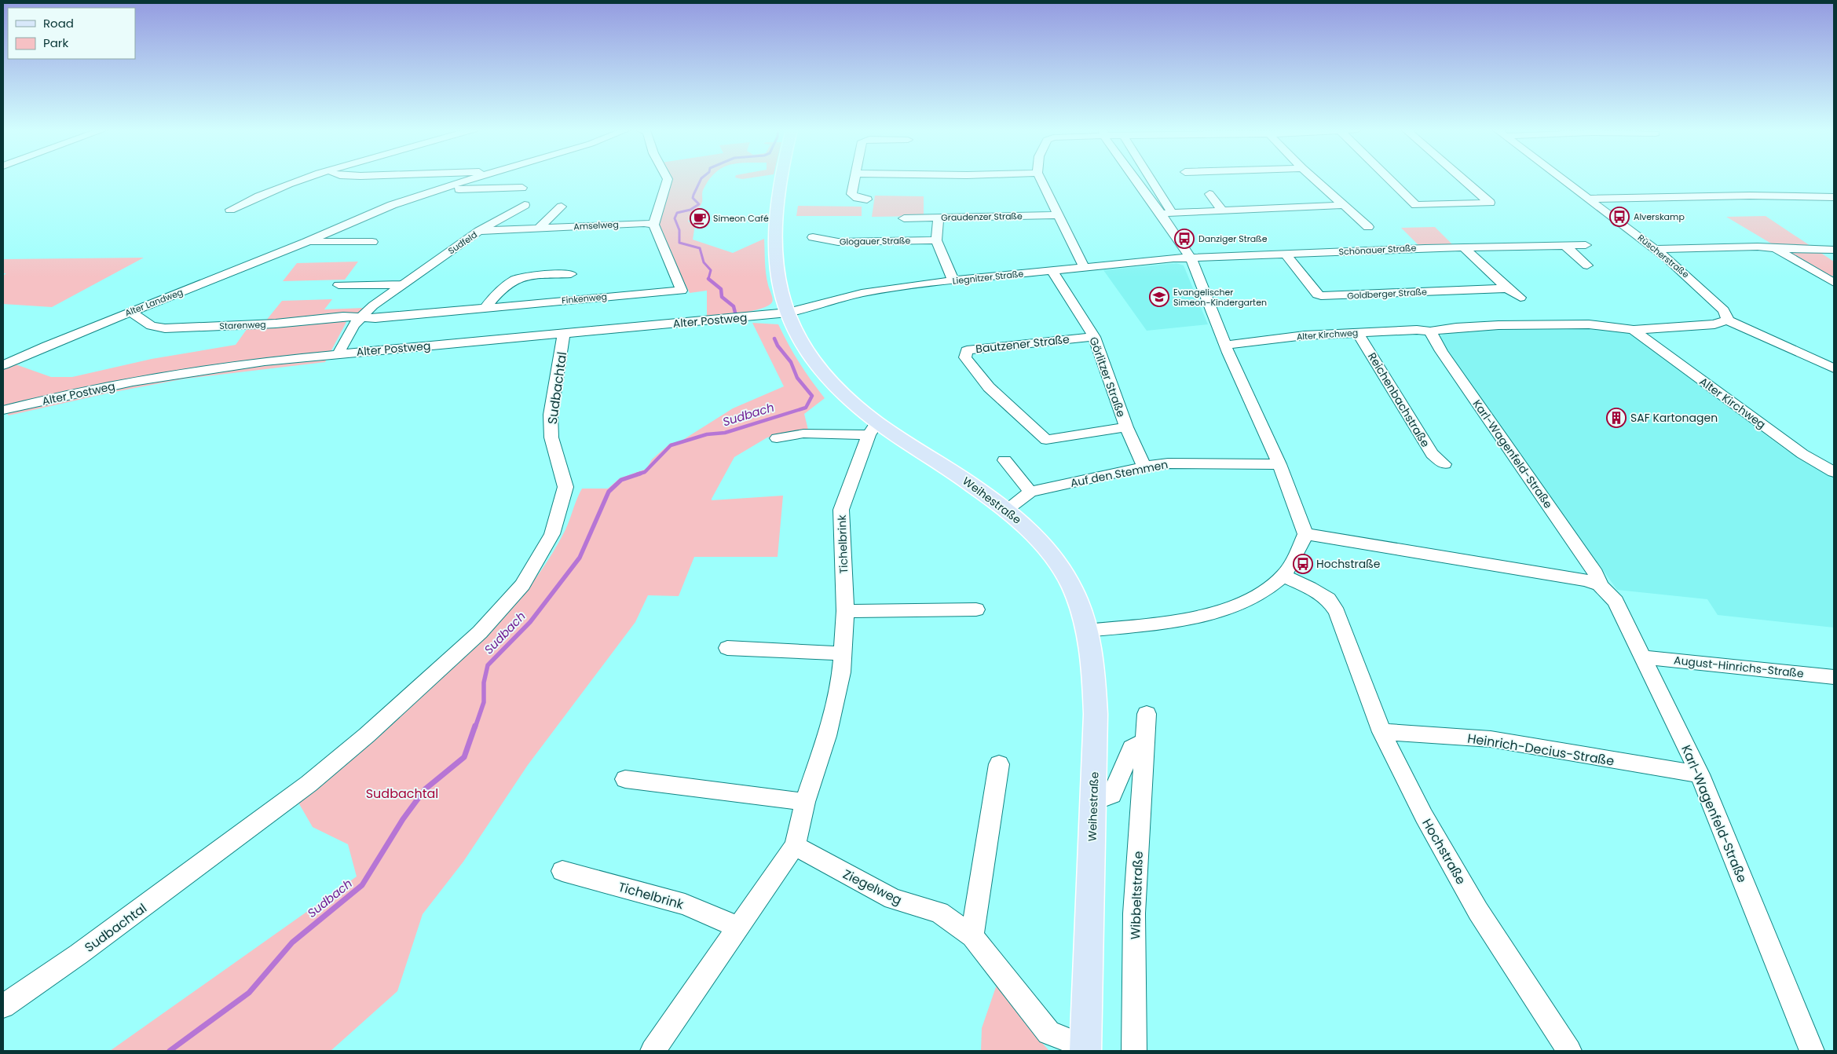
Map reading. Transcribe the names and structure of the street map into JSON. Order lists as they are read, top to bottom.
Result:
{
  "streets": {
    "main road": ["Weihestraße"],
    "street": [
      "Graudenzer Straße",
      "Amselweg",
      "Glogauer Straße",
      "Sudfeld",
      "Schönauer Straße",
      "Rüscherstraße",
      "Liegnitzer Straße",
      "Goldberger Straße",
      "Finkenweg",
      "Alter Landweg",
      "Alter Postweg",
      "Starenweg",
      "Alter Kirchweg",
      "Bautzener Straße",
      "Görlitzer Straße",
      "Sudbachtal",
      "Reichenbachstraße",
      "Karl-Wagenfeld-Straße",
      "Auf den Stemmen",
      "Tichelbrink",
      "August-Hinrichs-Straße",
      "Heinrich-Decius-Straße",
      "Hochstraße",
      "Ziegelweg",
      "Wibbeltstraße"
    ]
  },
  "crossings": [
    ["Amselweg", "Sudfeld"],
    ["Amselweg", "Finkenweg"],
    ["Sudfeld", "Finkenweg"],
    ["Sudfeld", "Alter Postweg"],
    ["Sudfeld", "Starenweg"],
    ["Schönauer Straße", "Liegnitzer Straße"],
    ["Schönauer Straße", "Goldberger Straße"],
    ["Rüscherstraße", "Alter Kirchweg"],
    ["Liegnitzer Straße", "Alter Postweg"],
    ["Liegnitzer Straße", "Görlitzer Straße"],
    ["Liegnitzer Straße", "Weihestraße"],
    ["Finkenweg", "Starenweg"],
    ["Alter Landweg", "Starenweg"],
    ["Alter Postweg", "Sudbachtal"],
    ["Alter Postweg", "Weihestraße"],
    ["Alter Kirchweg", "Reichenbachstraße"],
    ["Alter Kirchweg", "Karl-Wagenfeld-Straße"],
    ["Bautzener Straße", "Görlitzer Straße"],
    ["Görlitzer Straße", "Auf den Stemmen"],
    ["Karl-Wagenfeld-Straße", "August-Hinrichs-Straße"],
    ["Karl-Wagenfeld-Straße", "Heinrich-Decius-Straße"],
    ["Auf den Stemmen", "Weihestraße"],
    ["Weihestraße", "Tichelbrink"],
    ["Weihestraße", "Ziegelweg"],
    ["Tichelbrink", "Ziegelweg"],
    ["Heinrich-Decius-Straße", "Hochstraße"]
  ],
  "water": ["Sudbach"],
  "parks": ["Sudbachtal"],
  "places": {
    "bus stop": ["Alverskamp", "Danziger Straße", "Hochstraße"],
    "cafe": ["Simeon Café"],
    "school or university": ["Evangelischer Simeon-Kindergarten"],
    "building": ["SAF Kartonagen"]
  },
  "legend": ["Road", "Park"]
}
